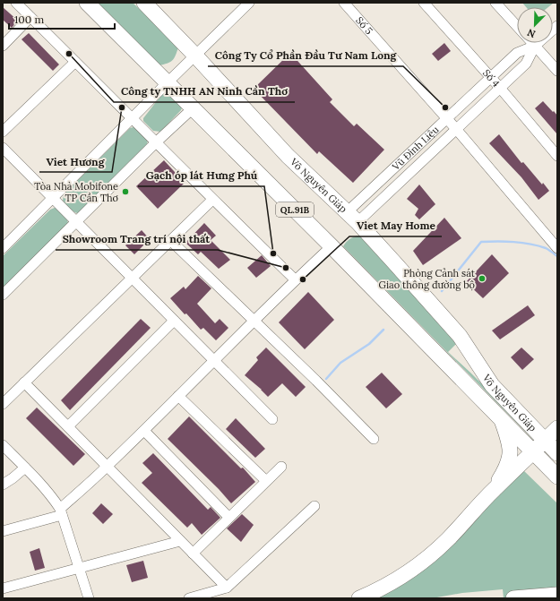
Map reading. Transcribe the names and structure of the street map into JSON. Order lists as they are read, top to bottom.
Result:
{
  "streets": {
    "highway": ["Võ Nguyên Giáp", "QL.91B"],
    "street": ["Số 5", "Số 4", "Vũ Đình Liệu"]
  },
  "crossings": [
    ["Số 5", "Vũ Đình Liệu"],
    ["Số 4", "Vũ Đình Liệu"],
    ["Vũ Đình Liệu", "Võ Nguyên Giáp"],
    ["Võ Nguyên Giáp", "QL.91B"]
  ],
  "places": [
    "Công ty TNHH AN Ninh Cần Thơ",
    "Viet Hương",
    "Công Ty Cổ Phần Đầu Tư Nam Long",
    "Tòa Nhà Mobifone TP Cần Thơ",
    "Gạch óp lát Hưng Phú",
    "Showroom Trang trí nội thất",
    "Phòng Cảnh sát Giao thông đường bộ",
    "Viet May Home"
  ],
  "scale_bar": "100 m",
  "north": "bottom left"
}
